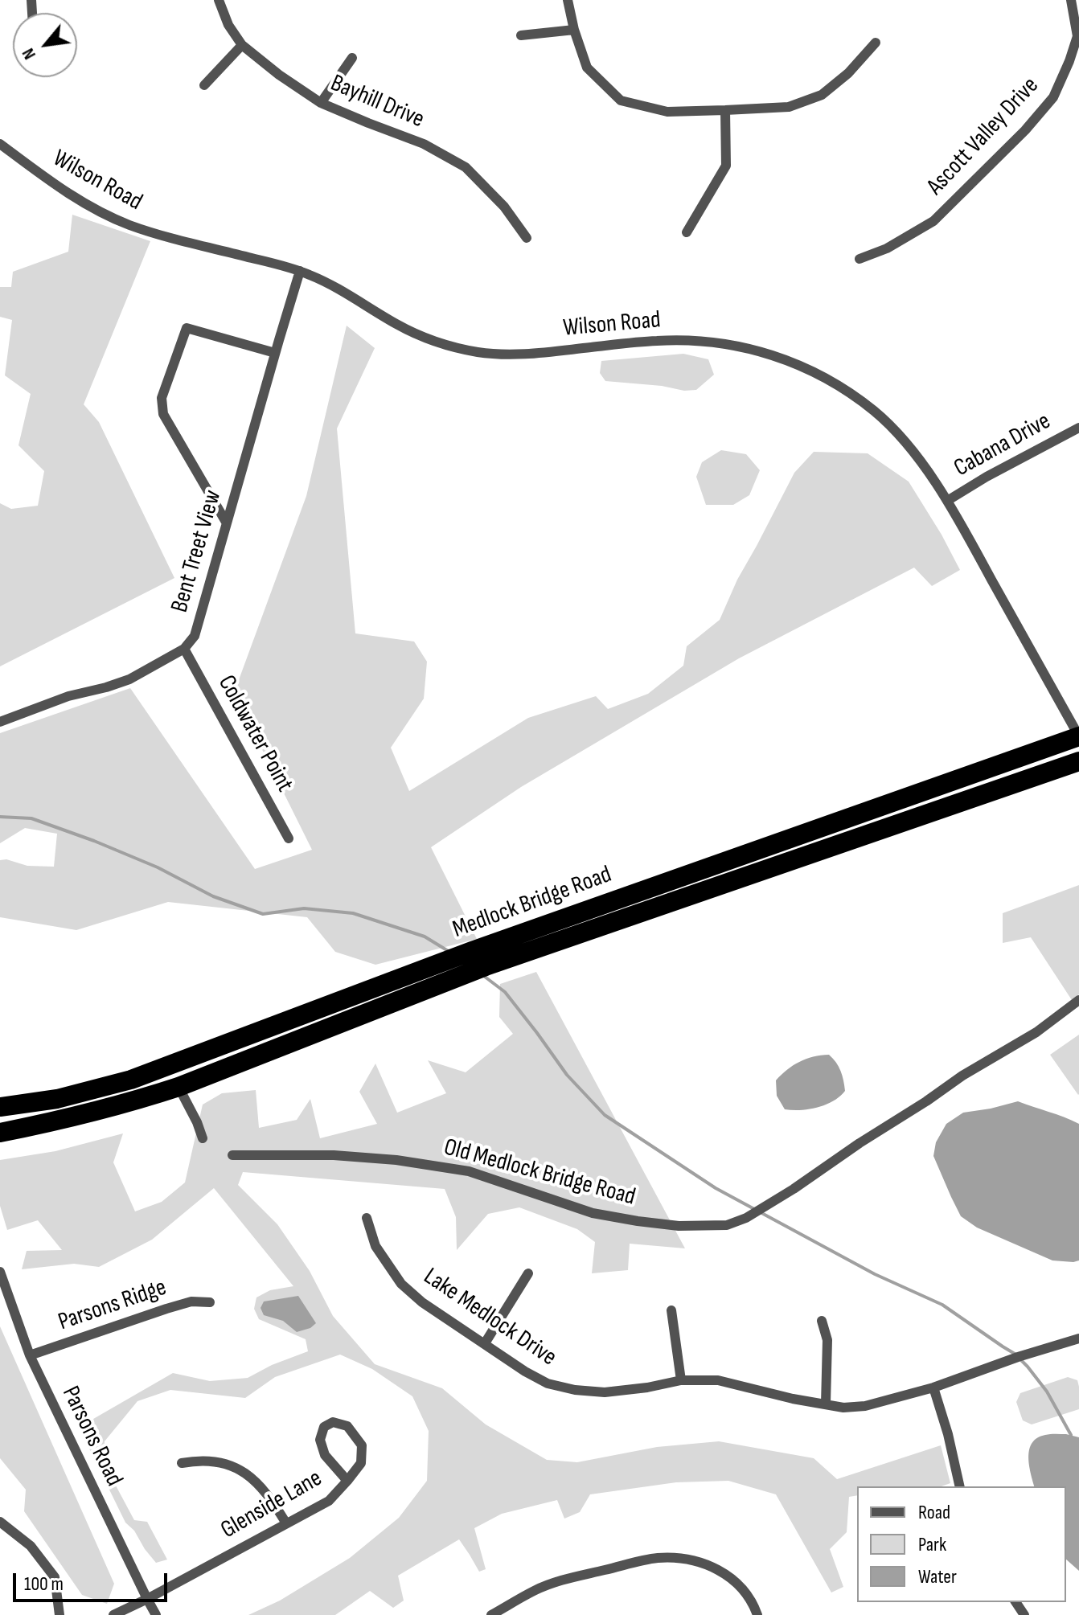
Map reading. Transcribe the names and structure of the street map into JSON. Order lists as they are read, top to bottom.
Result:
{
  "streets": {
    "highway": ["Medlock Bridge Road"],
    "street": [
      "Bayhill Drive",
      "Ascott Valley Drive",
      "Wilson Road",
      "Cabana Drive",
      "Bent Treet View",
      "Coldwater Point",
      "Old Medlock Bridge Road",
      "Parsons Ridge",
      "Lake Medlock Drive",
      "Parsons Road",
      "Glenside Lane"
    ]
  },
  "crossings": [
    ["Wilson Road", "Cabana Drive"],
    ["Wilson Road", "Bent Treet View"],
    ["Wilson Road", "Medlock Bridge Road"],
    ["Bent Treet View", "Coldwater Point"],
    ["Parsons Ridge", "Parsons Road"],
    ["Parsons Road", "Glenside Lane"]
  ],
  "legend": ["Road", "Park", "Water"],
  "scale_bar": "100 m",
  "north": "bottom left"
}
